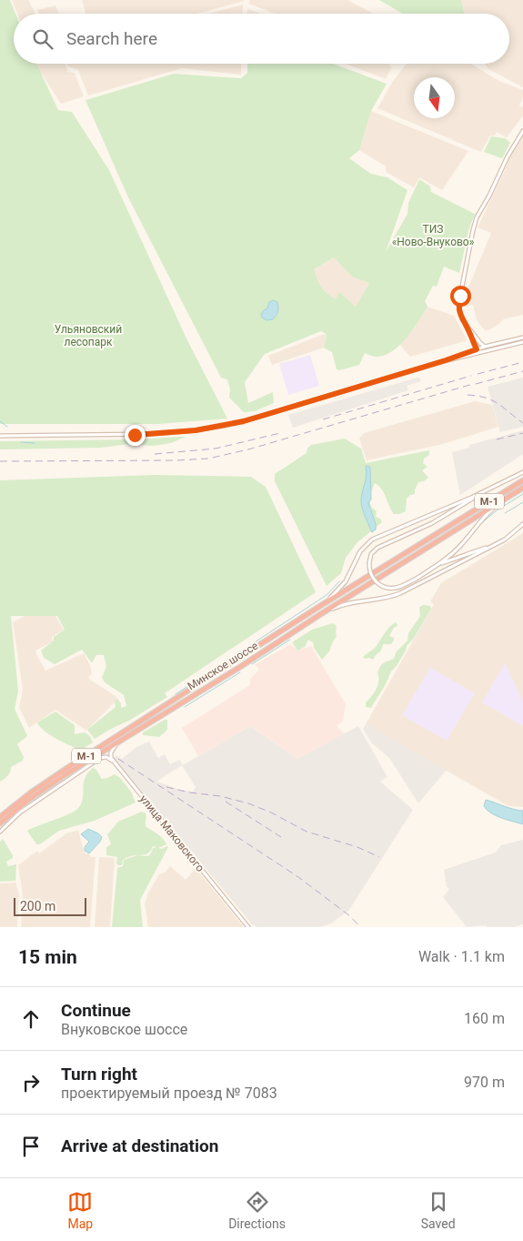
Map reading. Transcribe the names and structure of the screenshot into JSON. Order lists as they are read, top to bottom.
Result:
{
  "streets": {
    "highway": ["М-1", "Минское шоссе"],
    "main road": ["улица Маковского"]
  },
  "crossings": [
    ["М-1", "Минское шоссе"]
  ],
  "parks": ["ТИЗ «Ново-Внуково»", "Ульяновский лесопарк"],
  "scale_bar": "200 m",
  "north": "bottom",
  "page": {
    "search": "Search here",
    "scale": "200 m",
    "heading": ["15 min", "Walk · 1.1 km"],
    "list": [
      ["Continue", "Внуковское шоссе", "160 m"],
      ["Turn right", "проектируемый проезд № 7083", "970 m"],
      "Arrive at destination"
    ],
    "nav": ["Map", "Directions", "Saved"]
  }
}
